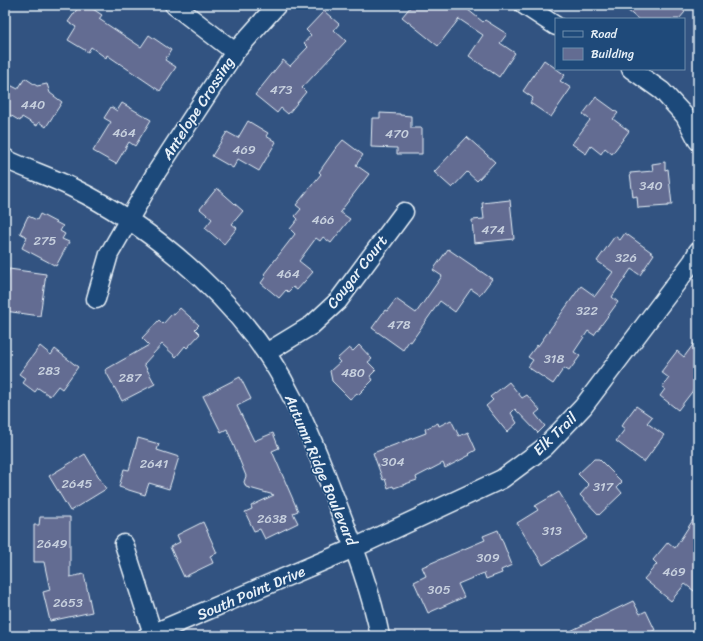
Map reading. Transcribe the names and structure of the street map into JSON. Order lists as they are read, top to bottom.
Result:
{
  "streets": {
    "street": [
      "Antelope Crossing",
      "Cougar Court",
      "Elk Trail",
      "Autumn Ridge Boulevard",
      "South Point Drive"
    ]
  },
  "crossings": [
    ["Antelope Crossing", "Autumn Ridge Boulevard"],
    ["Cougar Court", "Autumn Ridge Boulevard"],
    ["Elk Trail", "Autumn Ridge Boulevard"],
    ["Elk Trail", "South Point Drive"],
    ["Autumn Ridge Boulevard", "South Point Drive"]
  ],
  "house_numbers": [
    "473",
    "440",
    "464",
    "470",
    "469",
    "340",
    "466",
    "474",
    "275",
    "326",
    "464",
    "322",
    "478",
    "318",
    "283",
    "480",
    "287",
    "304",
    "2641",
    "2645",
    "317",
    "2638",
    "313",
    "2649",
    "309",
    "469",
    "305",
    "2653"
  ],
  "legend": ["Road", "Building"]
}
